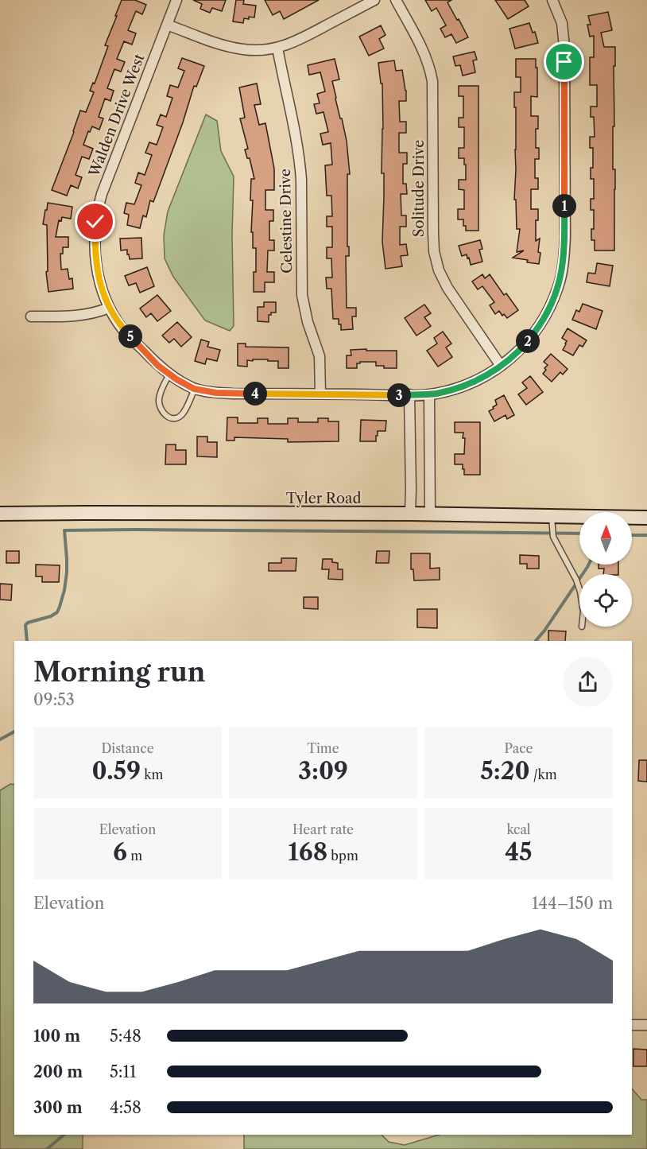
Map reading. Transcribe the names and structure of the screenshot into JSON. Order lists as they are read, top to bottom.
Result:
{
  "streets": {
    "street": [
      "Walden Drive West",
      "Solitude Drive",
      "Celestine Drive",
      "Tyler Road"
    ]
  },
  "crossings": [
    ["Walden Drive West", "Solitude Drive"],
    ["Walden Drive West", "Celestine Drive"]
  ],
  "north": "top",
  "page": {
    "pins": [
      "1",
      "5",
      "2",
      "4",
      "3"
    ],
    "heading": ["Morning run", "09:53"],
    "stats": [
      ["Distance", "0.59 km"],
      ["Time", "3:09"],
      ["Pace", "5:20 /km"],
      ["Elevation", "6 m"],
      ["Heart rate", "168 bpm"],
      ["kcal", "45"]
    ],
    "chart": ["Elevation", "144–150 m"],
    "list": [
      {
        "name": "100 m",
        "note": "5:48"
      },
      {
        "name": "200 m",
        "note": "5:11"
      },
      {
        "name": "300 m",
        "note": "4:58"
      }
    ]
  }
}
